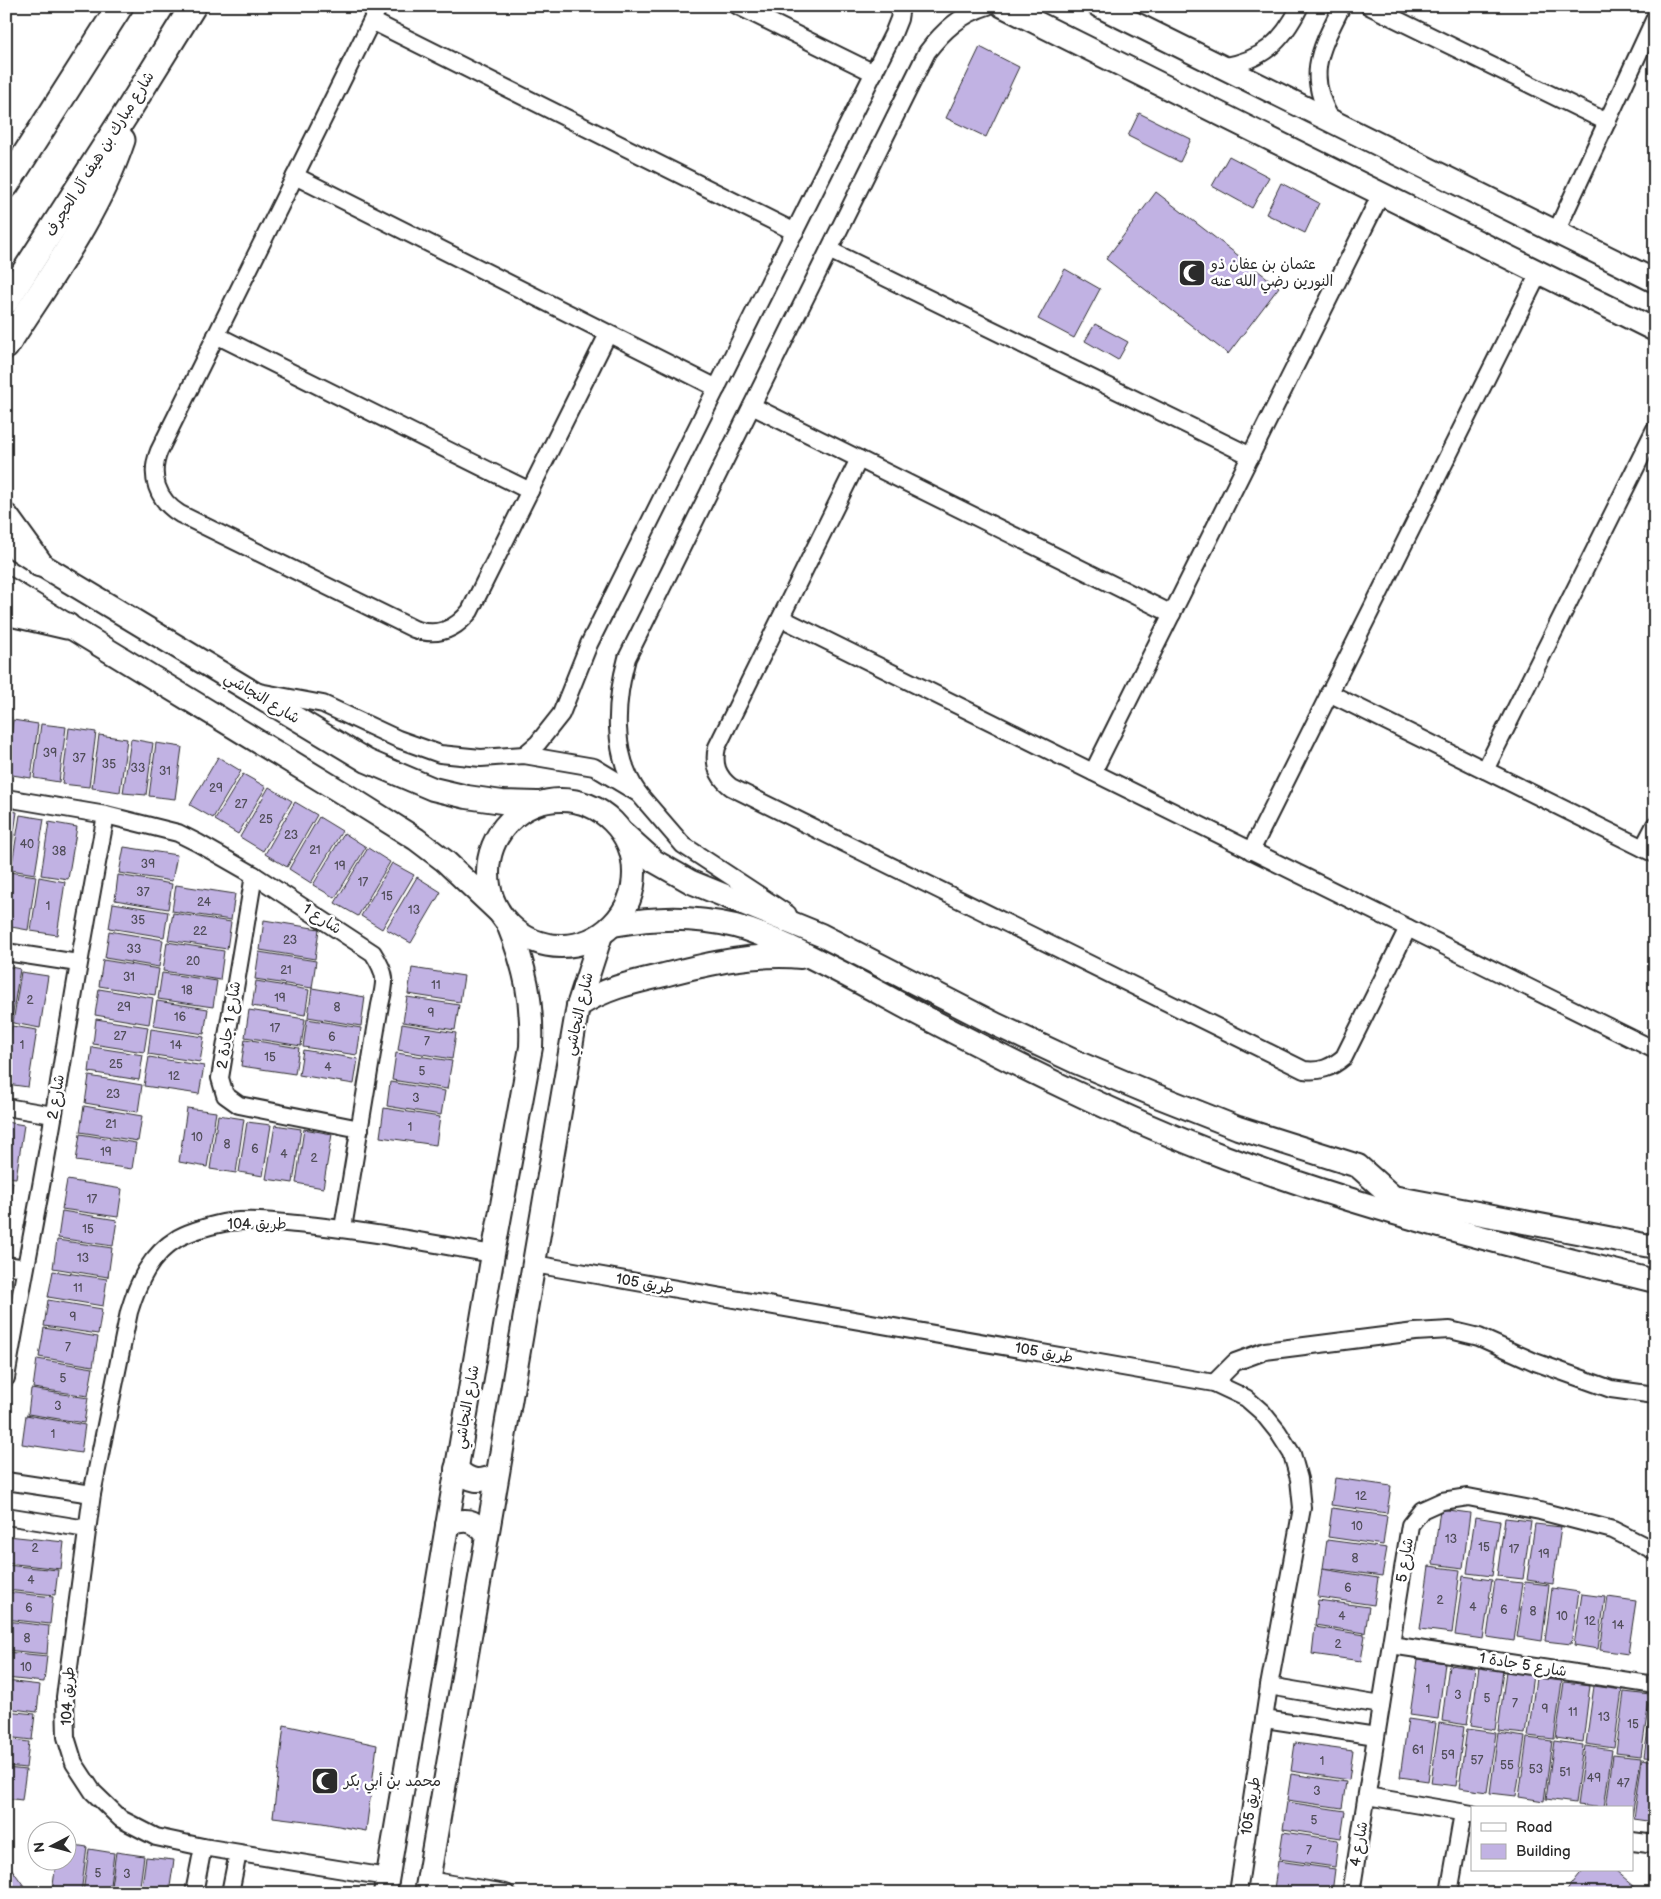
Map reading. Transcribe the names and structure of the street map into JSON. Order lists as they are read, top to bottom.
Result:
{
  "streets": {
    "main road": ["شارع مبارك بن هيف آل الحجرف", "شارع النجاشي"],
    "street": [
      "شارع 1",
      "شارع 1 جادة 2",
      "شارع 2",
      "طريق 104",
      "طريق 105",
      "شارع 5",
      "شارع 5 جادة 1",
      "شارع 4"
    ]
  },
  "crossings": [
    ["شارع النجاشي", "طريق 104"],
    ["شارع النجاشي", "طريق 105"],
    ["شارع 1", "شارع 1 جادة 2"],
    ["شارع 1", "شارع 2"],
    ["شارع 1", "طريق 104"],
    ["شارع 5", "شارع 5 جادة 1"],
    ["شارع 5", "شارع 4"]
  ],
  "places": {
    "mosque": ["عثمان بن عفان ذو النورين رضي الله عنه", "محمد بن أبي بكر"]
  },
  "house_numbers": [
    "39",
    "37",
    "35",
    "33",
    "31",
    "29",
    "27",
    "25",
    "23",
    "40",
    "21",
    "38",
    "39",
    "19",
    "17",
    "37",
    "15",
    "24",
    "1",
    "13",
    "35",
    "22",
    "23",
    "33",
    "20",
    "21",
    "31",
    "11",
    "18",
    "19",
    "2",
    "29",
    "8",
    "9",
    "16",
    "17",
    "27",
    "6",
    "7",
    "1",
    "14",
    "15",
    "25",
    "4",
    "5",
    "12",
    "23",
    "3",
    "21",
    "1",
    "10",
    "8",
    "6",
    "19",
    "4",
    "2",
    "17",
    "15",
    "13",
    "11",
    "9",
    "7",
    "5",
    "3",
    "1",
    "12",
    "10",
    "13",
    "15",
    "2",
    "17",
    "19",
    "8",
    "4",
    "6",
    "2",
    "4",
    "6",
    "6",
    "8",
    "4",
    "10",
    "12",
    "14",
    "8",
    "2",
    "10",
    "1",
    "3",
    "5",
    "7",
    "9",
    "11",
    "13",
    "15",
    "61",
    "59",
    "57",
    "1",
    "55",
    "53",
    "51",
    "49",
    "47",
    "3",
    "5",
    "7",
    "5",
    "3"
  ],
  "legend": ["Road", "Building"],
  "north": "left"
}
